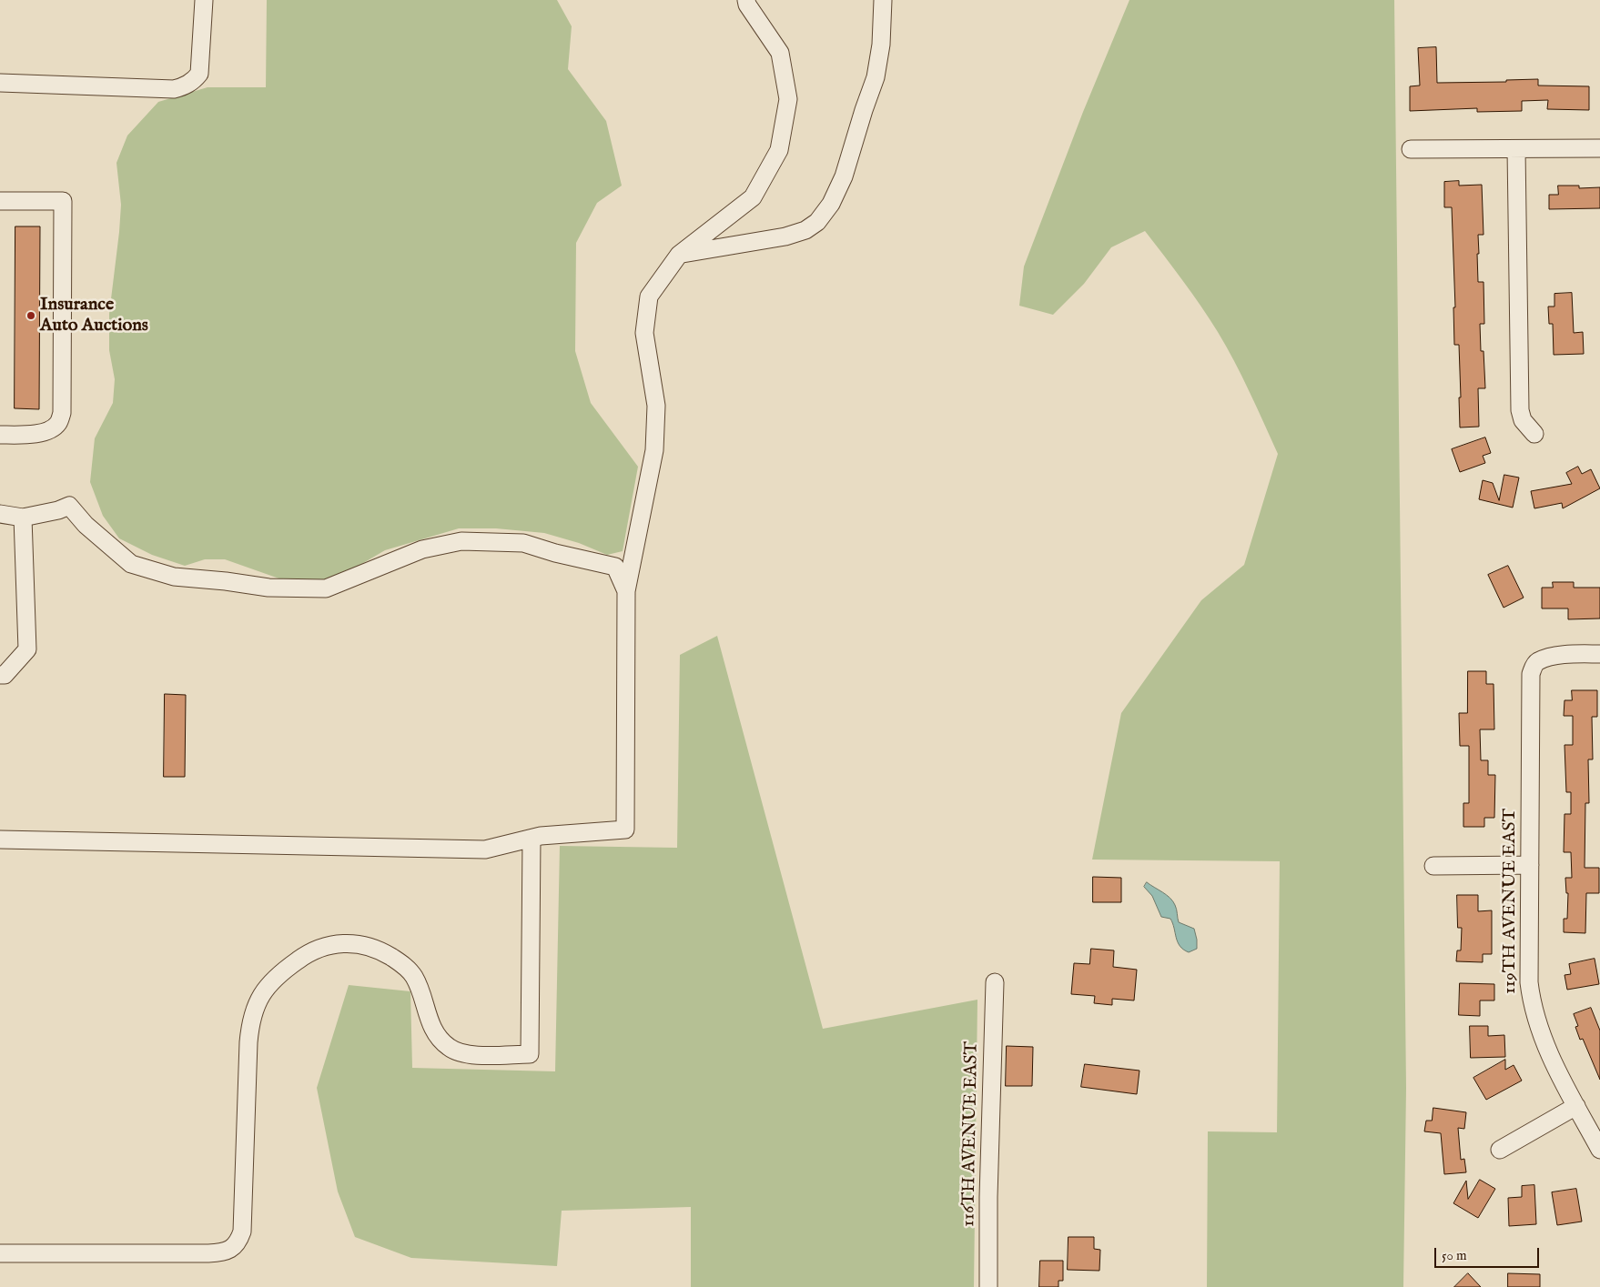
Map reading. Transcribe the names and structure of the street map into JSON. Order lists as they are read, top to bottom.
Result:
{
  "streets": {
    "street": ["119TH AVENUE EAST", "116TH AVENUE EAST"]
  },
  "places": ["Insurance Auto Auctions"],
  "scale_bar": "50 m"
}
